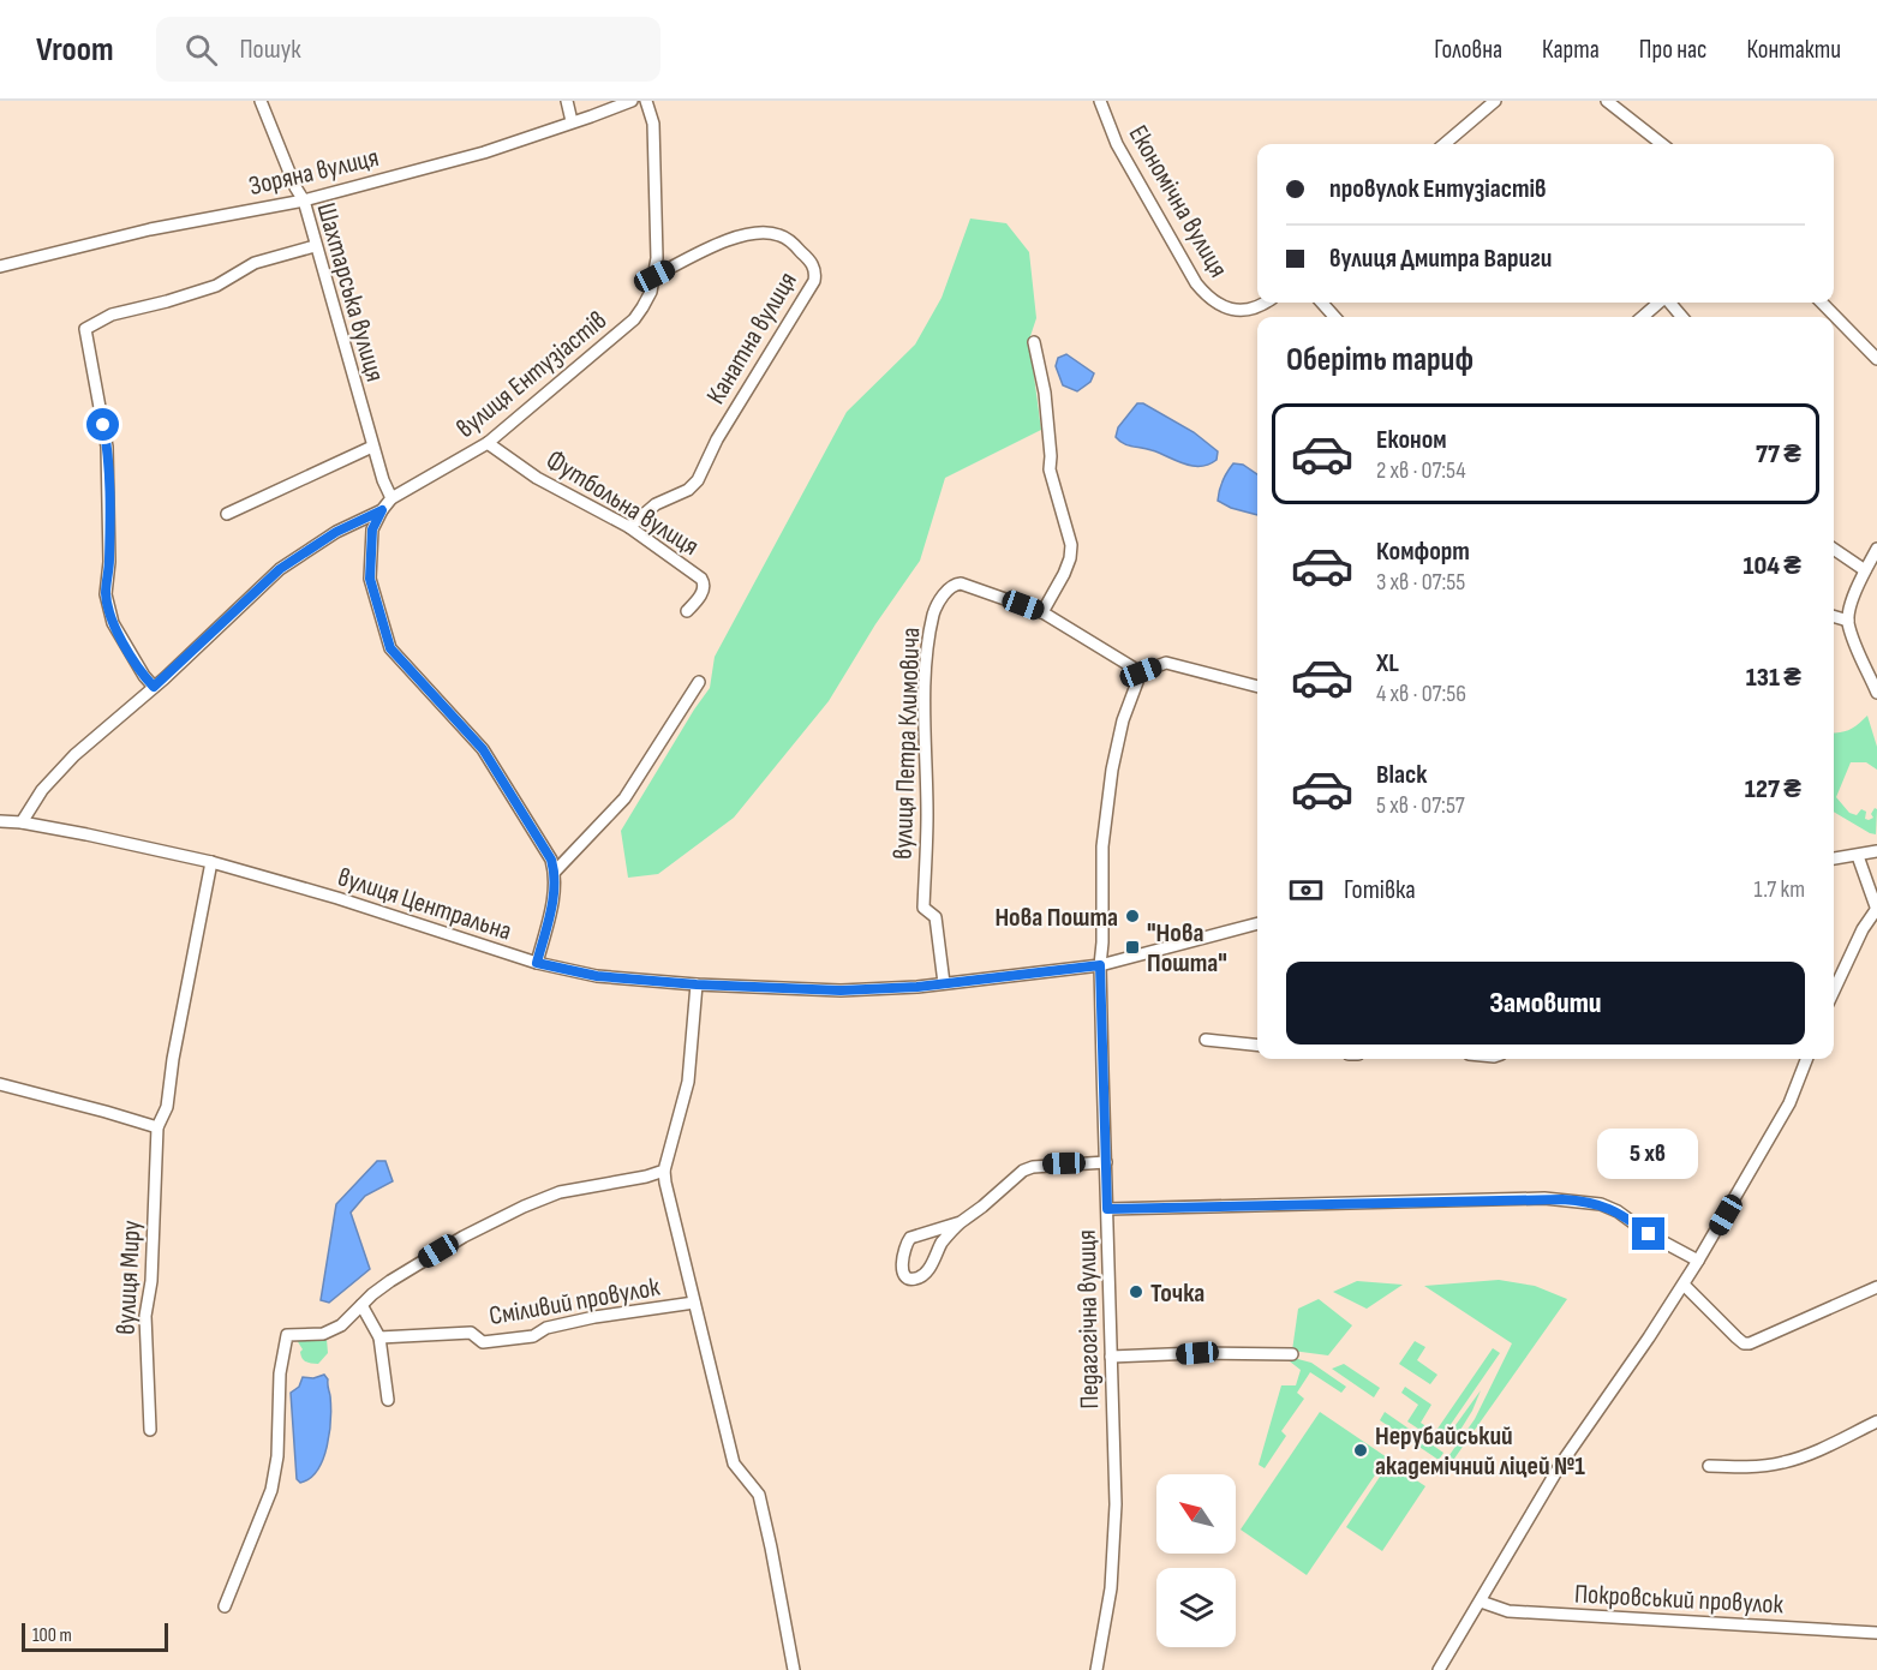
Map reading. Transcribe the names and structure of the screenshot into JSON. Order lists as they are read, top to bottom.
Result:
{
  "streets": {
    "street": [
      "Зоряна вулиця",
      "Економічна вулиця",
      "Шахтарська вулиця",
      "Канатна вулиця",
      "вулиця Ентузіастів",
      "Футбольна вулиця",
      "вулиця Петра Климовича",
      "вулиця Центральна",
      "вулиця Миру",
      "Сміливий провулок",
      "Педагогічна вулиця",
      "Покровський провулок"
    ]
  },
  "crossings": [
    ["Зоряна вулиця", "Шахтарська вулиця"],
    ["Шахтарська вулиця", "вулиця Ентузіастів"],
    ["Канатна вулиця", "вулиця Ентузіастів"],
    ["Канатна вулиця", "Футбольна вулиця"],
    ["вулиця Ентузіастів", "Футбольна вулиця"],
    ["вулиця Ентузіастів", "вулиця Центральна"],
    ["вулиця Петра Климовича", "вулиця Центральна"],
    ["вулиця Центральна", "вулиця Миру"],
    ["вулиця Центральна", "Сміливий провулок"],
    ["вулиця Центральна", "Педагогічна вулиця"]
  ],
  "places": {
    "other": ["Нова Пошта", "Точка", "Нерубайський академічний ліцей №1"],
    "transit": ["\"Нова Пошта\""]
  },
  "scale_bar": "100 m",
  "north": "top left",
  "page": {
    "header": "Vroom",
    "search": "Пошук",
    "nav": [
      "Головна",
      "Карта",
      "Про нас",
      "Контакти"
    ],
    "banner": ["провулок Ентузіастів", "вулиця Дмитра Вариги"],
    "heading": "Оберіть тариф",
    "list": [
      {
        "name": "Економ",
        "note": "2 хв · 07:54",
        "value": "77 ₴"
      },
      {
        "name": "Комфорт",
        "note": "3 хв · 07:55",
        "value": "104 ₴"
      },
      {
        "name": "XL",
        "note": "4 хв · 07:56",
        "value": "131 ₴"
      },
      {
        "name": "Black",
        "note": "5 хв · 07:57",
        "value": "127 ₴"
      }
    ],
    "pay": ["Готівка", "1.7 km"],
    "buttons": "Замовити",
    "bubble": "5 хв",
    "scale": "100 m"
  }
}
